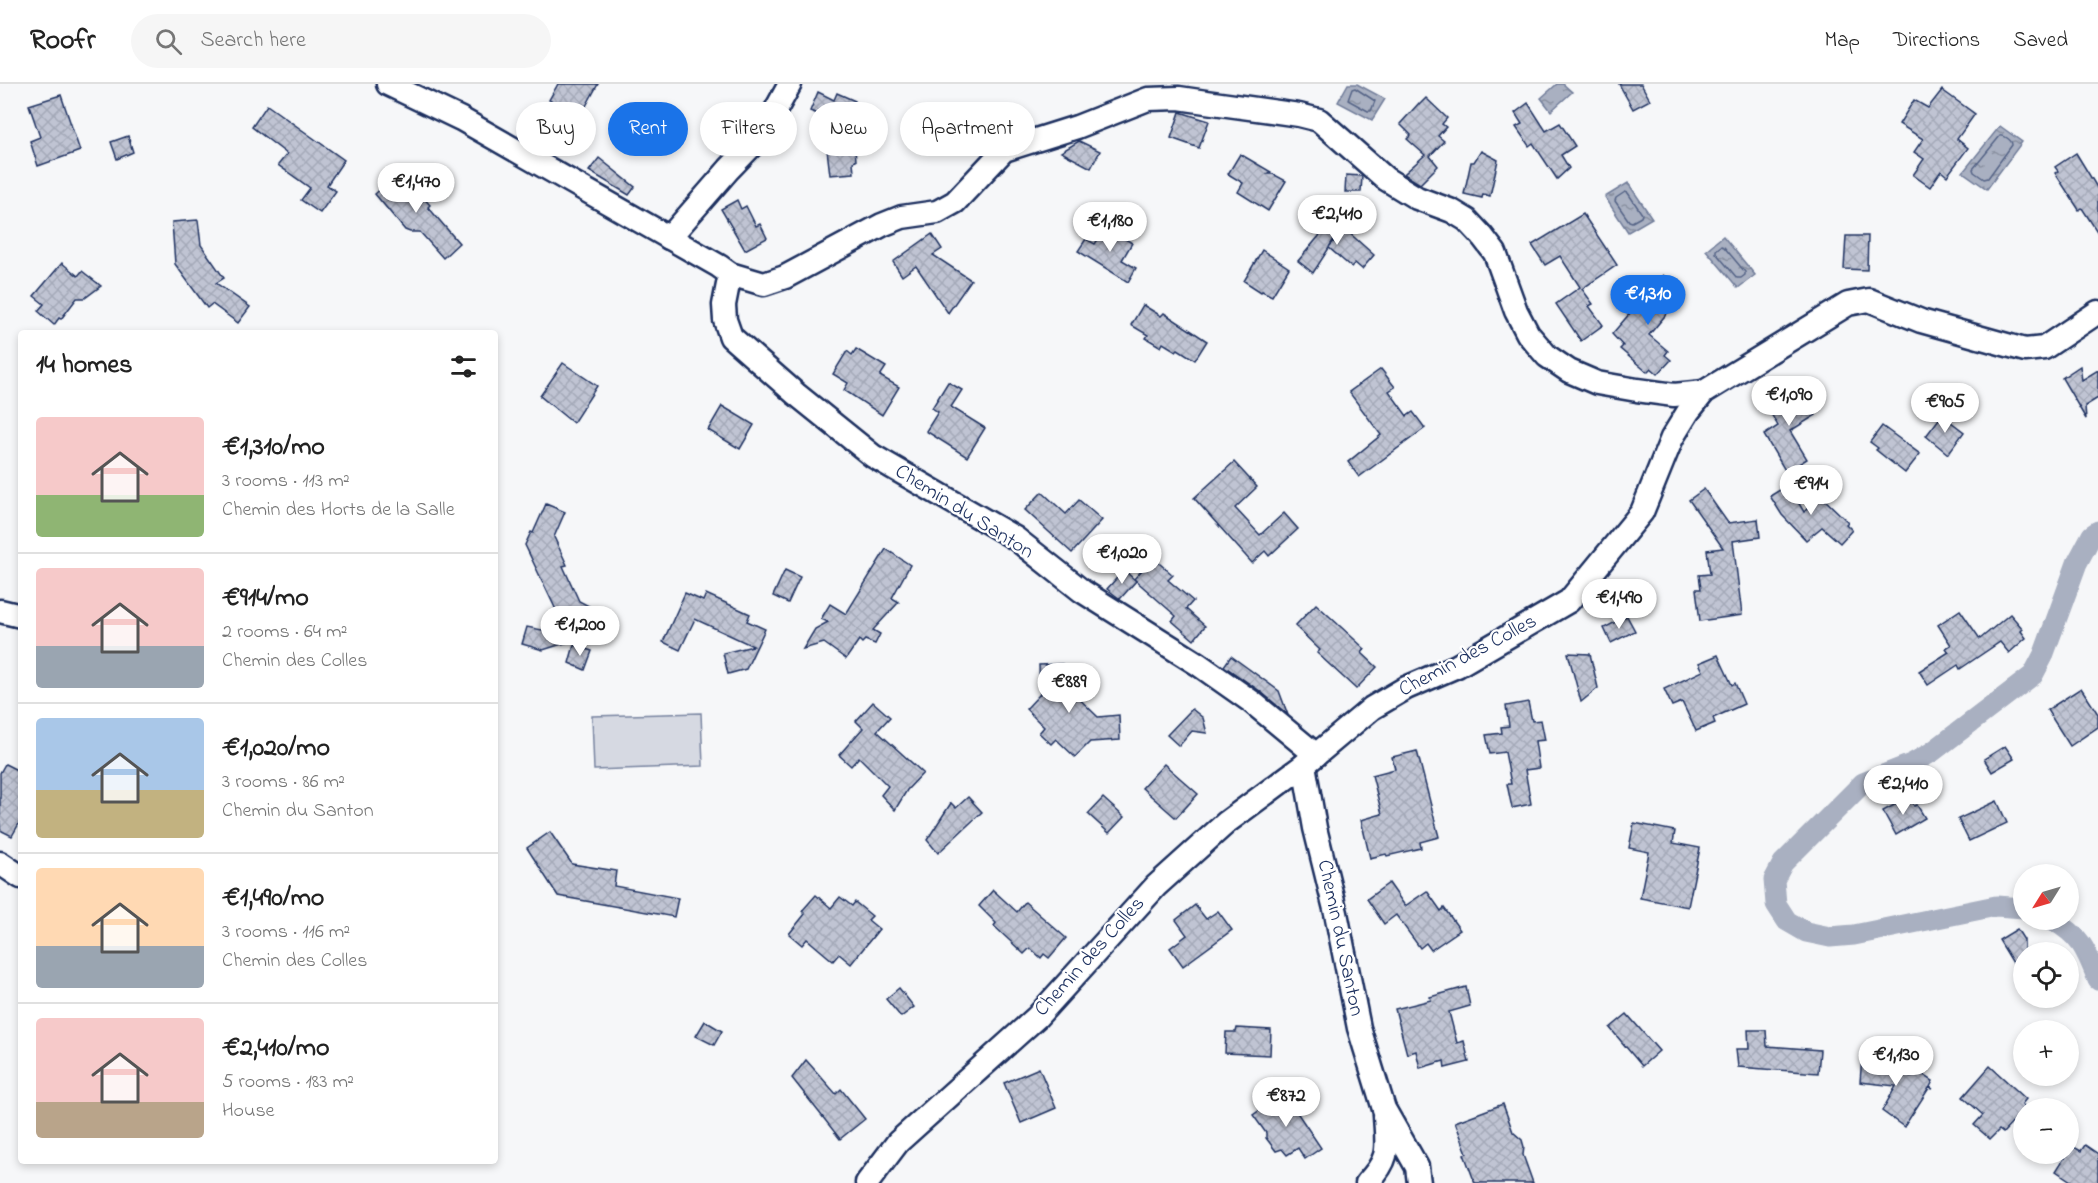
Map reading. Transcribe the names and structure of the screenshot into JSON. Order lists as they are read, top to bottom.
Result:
{
  "streets": {
    "street": ["Chemin du Santon", "Chemin des Colles"]
  },
  "crossings": [
    ["Chemin du Santon", "Chemin des Colles"]
  ],
  "north": "bottom left",
  "page": {
    "header": "Roofr",
    "search": "Search here",
    "nav": ["Map", "Directions", "Saved"],
    "chip": [
      "Buy",
      "Rent",
      "Filters",
      "New",
      "Apartment"
    ],
    "price": [
      "€1,470",
      "€2,410",
      "€1,180",
      "€1,310",
      "€1,090",
      "€905",
      "€914",
      "€1,020",
      "€1,490",
      "€1,200",
      "€889",
      "€2,410",
      "€1,130",
      "€872"
    ],
    "heading": "14 homes",
    "list": [
      {
        "name": "€1,310/mo",
        "note": "3 rooms · 113 m² · Chemin des Horts de la Salle"
      },
      {
        "name": "€914/mo",
        "note": "2 rooms · 64 m² · Chemin des Colles"
      },
      {
        "name": "€1,020/mo",
        "note": "3 rooms · 86 m² · Chemin du Santon"
      },
      {
        "name": "€1,490/mo",
        "note": "3 rooms · 116 m² · Chemin des Colles"
      },
      {
        "name": "€2,410/mo",
        "note": "5 rooms · 183 m² · House"
      }
    ],
    "map_buttons": ["+", "−"]
  }
}
